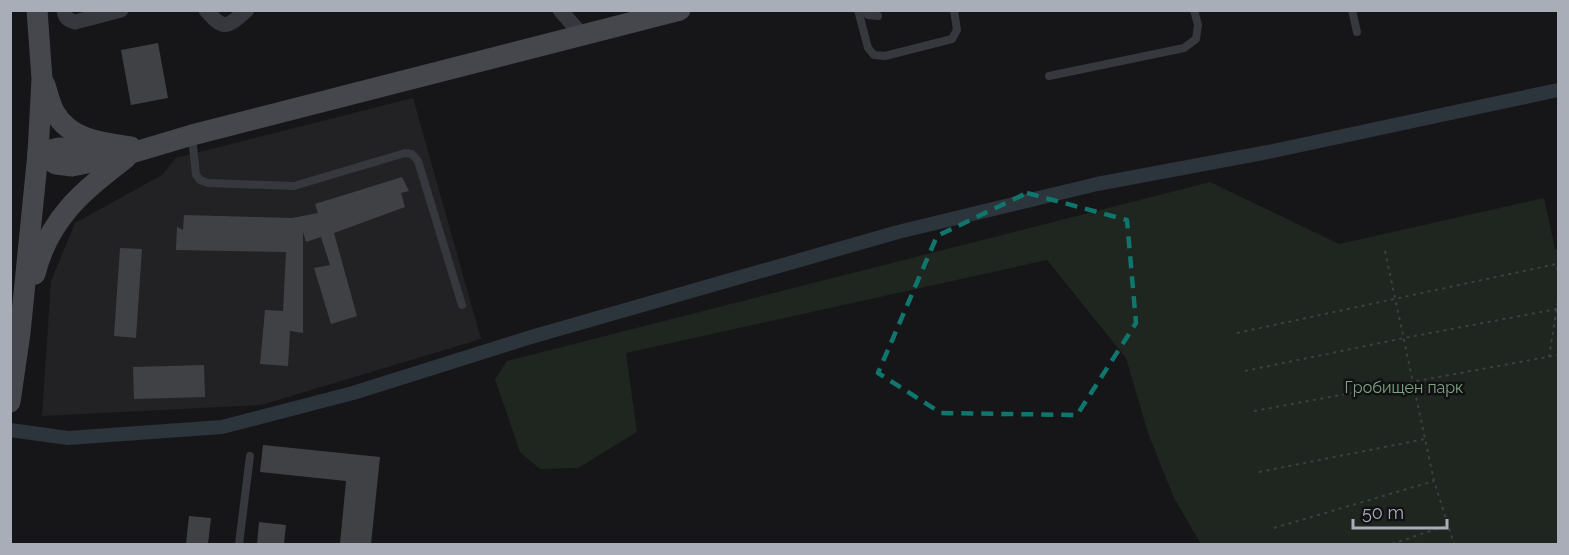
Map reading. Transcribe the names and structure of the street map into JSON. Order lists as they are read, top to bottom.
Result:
{
  "parks": ["Гробищен парк"],
  "scale_bar": "50 m"
}
